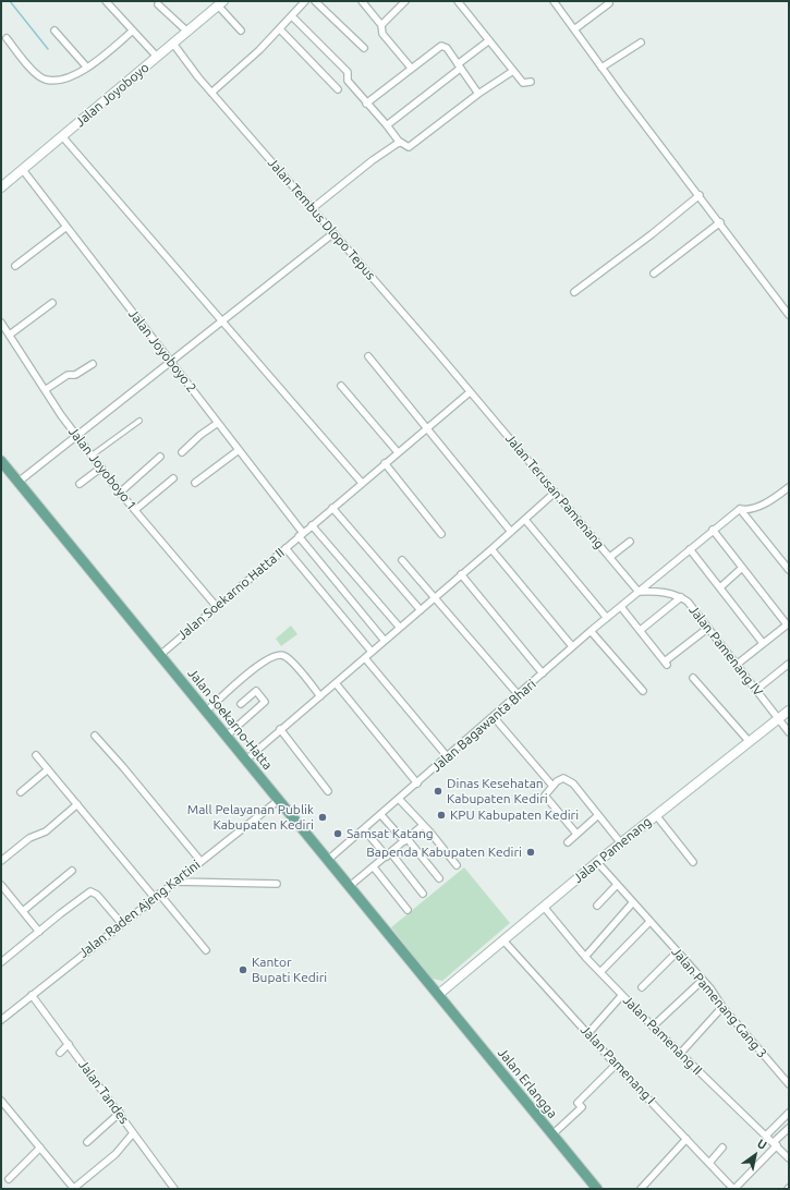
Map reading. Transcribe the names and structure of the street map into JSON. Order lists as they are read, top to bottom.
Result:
{
  "streets": {
    "main road": [
      "Jalan Joyoboyo",
      "Jalan Soekarno-Hatta",
      "Jalan Pamenang",
      "Jalan Erlangga"
    ],
    "street": [
      "Jalan Tembus Dlopo Tepus",
      "Jalan Joyoboyo 2",
      "Jalan Joyoboyo 1",
      "Jalan Terusan Pamenang",
      "Jalan Soekarno Hatta II",
      "Jalan Pamenang IV",
      "Jalan Bagawanta Bhari",
      "Jalan Raden Ajeng Kartini",
      "Jalan Pamenang Gang 3",
      "Jalan Pamenang II",
      "Jalan Pamenang I",
      "Jalan Tandes"
    ]
  },
  "crossings": [
    ["Jalan Joyoboyo", "Jalan Tembus Dlopo Tepus"],
    ["Jalan Joyoboyo", "Jalan Joyoboyo 2"],
    ["Jalan Tembus Dlopo Tepus", "Jalan Terusan Pamenang"],
    ["Jalan Tembus Dlopo Tepus", "Jalan Soekarno Hatta II"],
    ["Jalan Joyoboyo 2", "Jalan Soekarno Hatta II"],
    ["Jalan Joyoboyo 1", "Jalan Soekarno Hatta II"],
    ["Jalan Terusan Pamenang", "Jalan Soekarno Hatta II"],
    ["Jalan Terusan Pamenang", "Jalan Pamenang IV"],
    ["Jalan Terusan Pamenang", "Jalan Bagawanta Bhari"],
    ["Jalan Soekarno Hatta II", "Jalan Soekarno-Hatta"],
    ["Jalan Pamenang IV", "Jalan Bagawanta Bhari"],
    ["Jalan Pamenang IV", "Jalan Pamenang"],
    ["Jalan Soekarno-Hatta", "Jalan Bagawanta Bhari"],
    ["Jalan Soekarno-Hatta", "Jalan Pamenang"],
    ["Jalan Soekarno-Hatta", "Jalan Raden Ajeng Kartini"],
    ["Jalan Soekarno-Hatta", "Jalan Erlangga"],
    ["Jalan Pamenang", "Jalan Pamenang Gang 3"],
    ["Jalan Pamenang", "Jalan Pamenang II"],
    ["Jalan Pamenang", "Jalan Pamenang I"],
    ["Jalan Pamenang", "Jalan Erlangga"],
    ["Jalan Raden Ajeng Kartini", "Jalan Tandes"]
  ],
  "places": [
    "Dinas Kesehatan Kabupaten Kediri",
    "KPU Kabupaten Kediri",
    "Mall Pelayanan Publik Kabupaten Kediri",
    "Samsat Katang",
    "Bapenda Kabupaten Kediri",
    "Kantor Bupati Kediri"
  ],
  "north": "top right"
}
